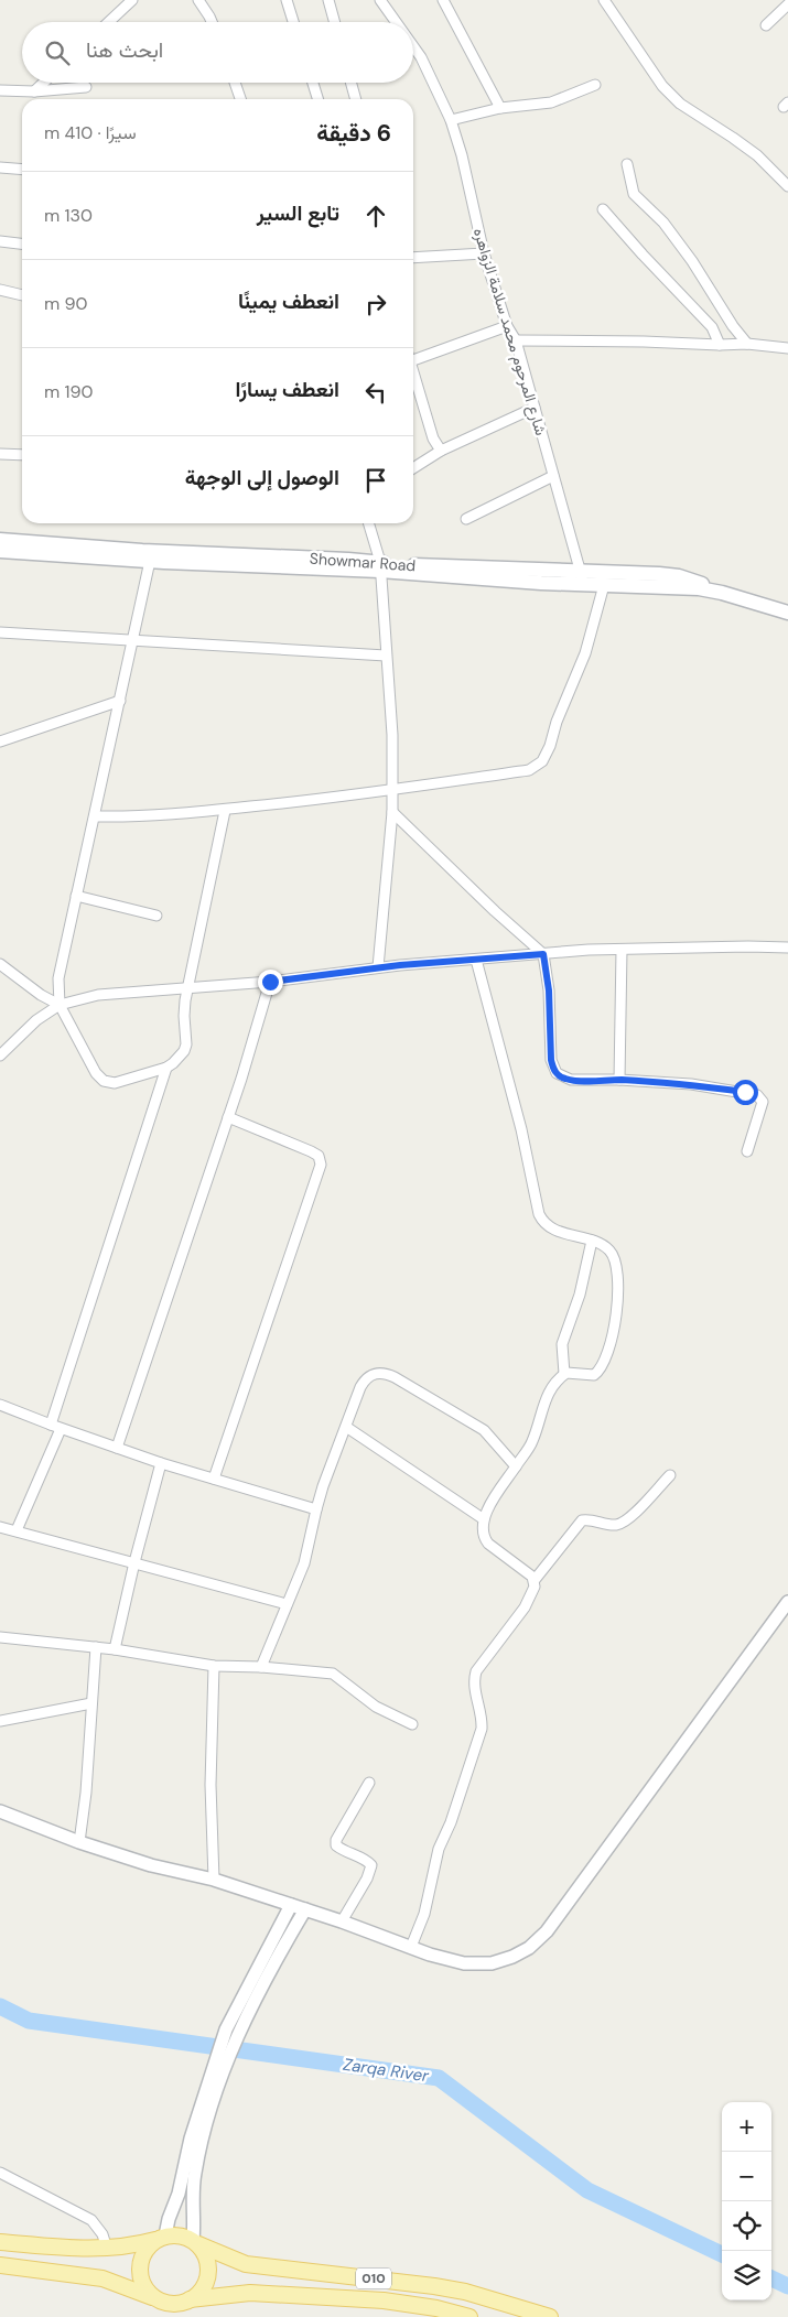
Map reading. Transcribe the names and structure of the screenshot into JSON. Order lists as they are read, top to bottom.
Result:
{
  "streets": {
    "main road": ["Showmar Road", "010"],
    "street": ["شارع المرحوم محمد سلامة الزواهره"]
  },
  "crossings": [
    ["شارع المرحوم محمد سلامة الزواهره", "Showmar Road"]
  ],
  "water": ["Zarqa River"],
  "page": {
    "search": "ابحث هنا",
    "heading": ["6 دقيقة", "سيرًا · 410 m"],
    "list": [
      ["تابع السير", "130 m"],
      ["انعطف يمينًا", "90 m"],
      ["انعطف يسارًا", "190 m"],
      "الوصول إلى الوجهة"
    ],
    "map_buttons": ["+", "−"]
  }
}
